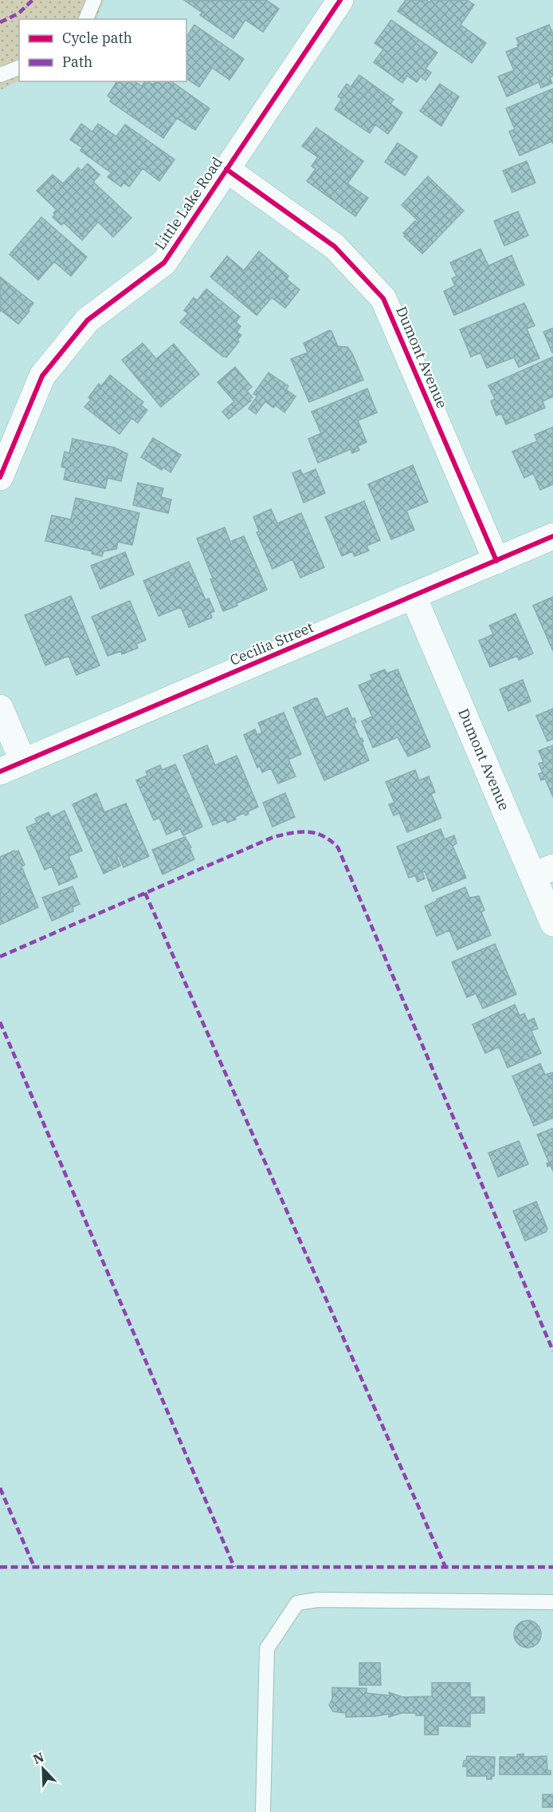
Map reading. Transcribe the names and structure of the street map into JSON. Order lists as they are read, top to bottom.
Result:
{
  "streets": {
    "street": ["Little Lake Road", "Dumont Avenue", "Cecilia Street"]
  },
  "crossings": [
    ["Little Lake Road", "Dumont Avenue"],
    ["Dumont Avenue", "Cecilia Street"]
  ],
  "legend": ["Cycle path", "Path"],
  "north": "top left"
}
